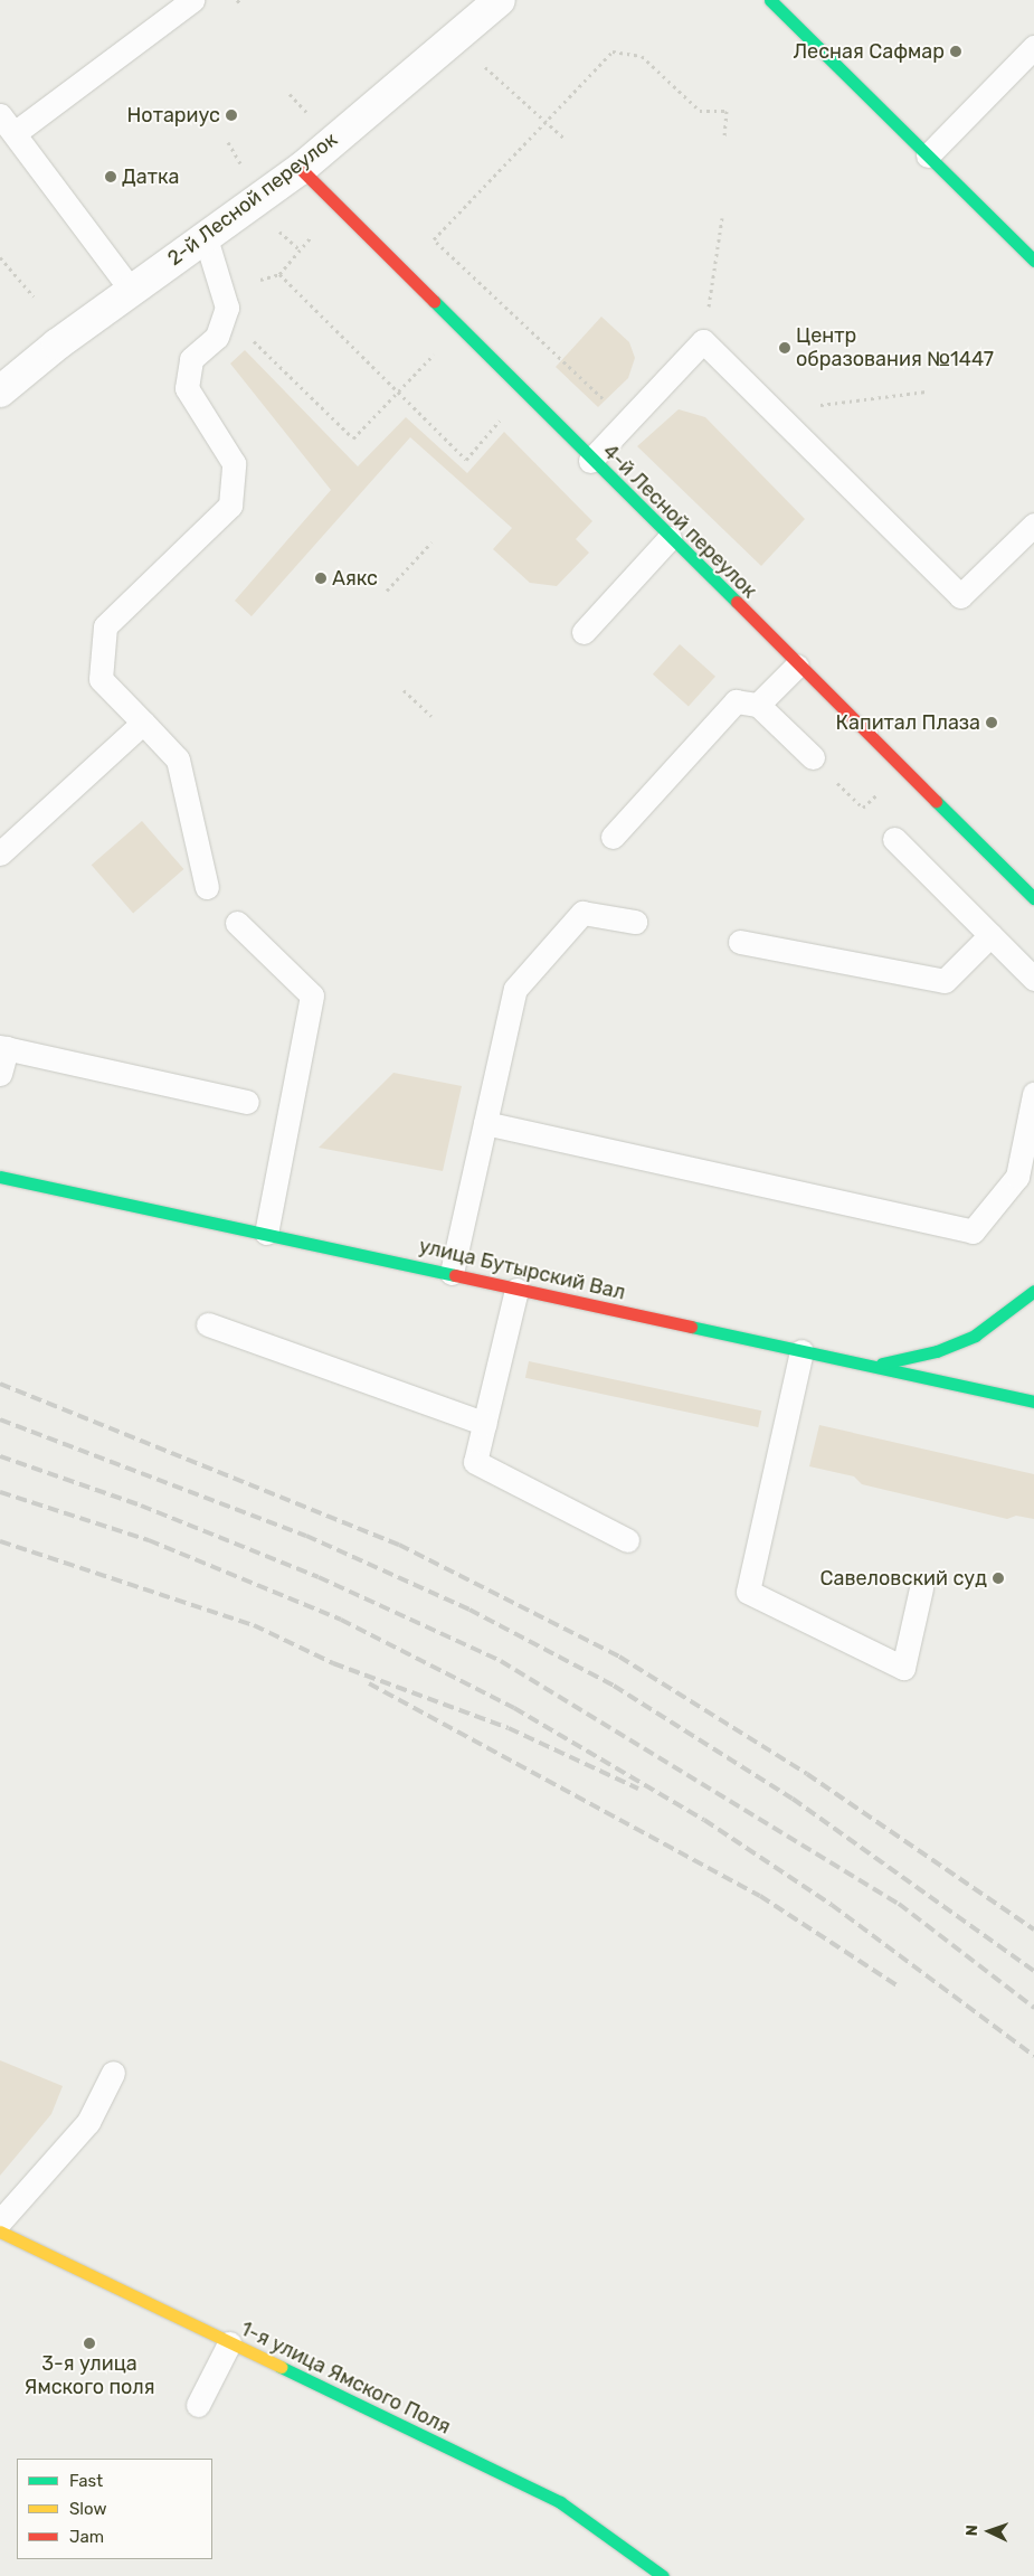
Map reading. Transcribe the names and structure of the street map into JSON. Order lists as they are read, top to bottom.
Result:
{
  "streets": {
    "street": [
      "2-й Лесной переулок",
      "4-й Лесной переулок",
      "улица Бутырский Вал",
      "1-я улица Ямского Поля"
    ]
  },
  "crossings": [
    ["2-й Лесной переулок", "4-й Лесной переулок"]
  ],
  "places": [
    "Лесная Сафмар",
    "Нотариус",
    "Датка",
    "Центр образования №1447",
    "Аякс",
    "Капитал Плаза",
    "Савеловский cуд",
    "3-я улица Ямского поля"
  ],
  "legend": ["Fast", "Slow", "Jam"],
  "north": "left"
}
